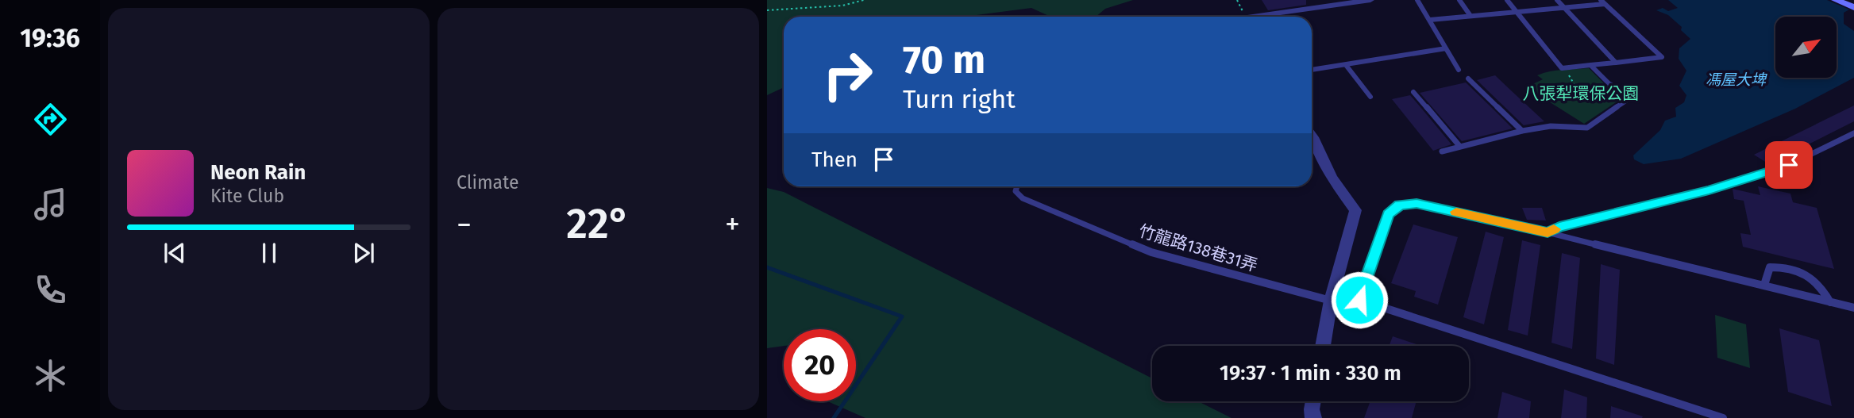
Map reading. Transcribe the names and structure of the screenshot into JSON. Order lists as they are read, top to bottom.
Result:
{
  "streets": {
    "lane": ["竹龍路138巷31弄"]
  },
  "water": ["馮屋大埤"],
  "parks": ["八張犁環保公園"],
  "north": "top right",
  "page": {
    "tabs": "19:36",
    "tile": "Climate",
    "turn": ["70 m", "Turn right"],
    "then": "Then",
    "song": ["Neon Rain", "Kite Club"],
    "heat": ["−", "22°", "+"],
    "limit": "20",
    "trip": "19:37 · 1 min · 330 m"
  }
}
